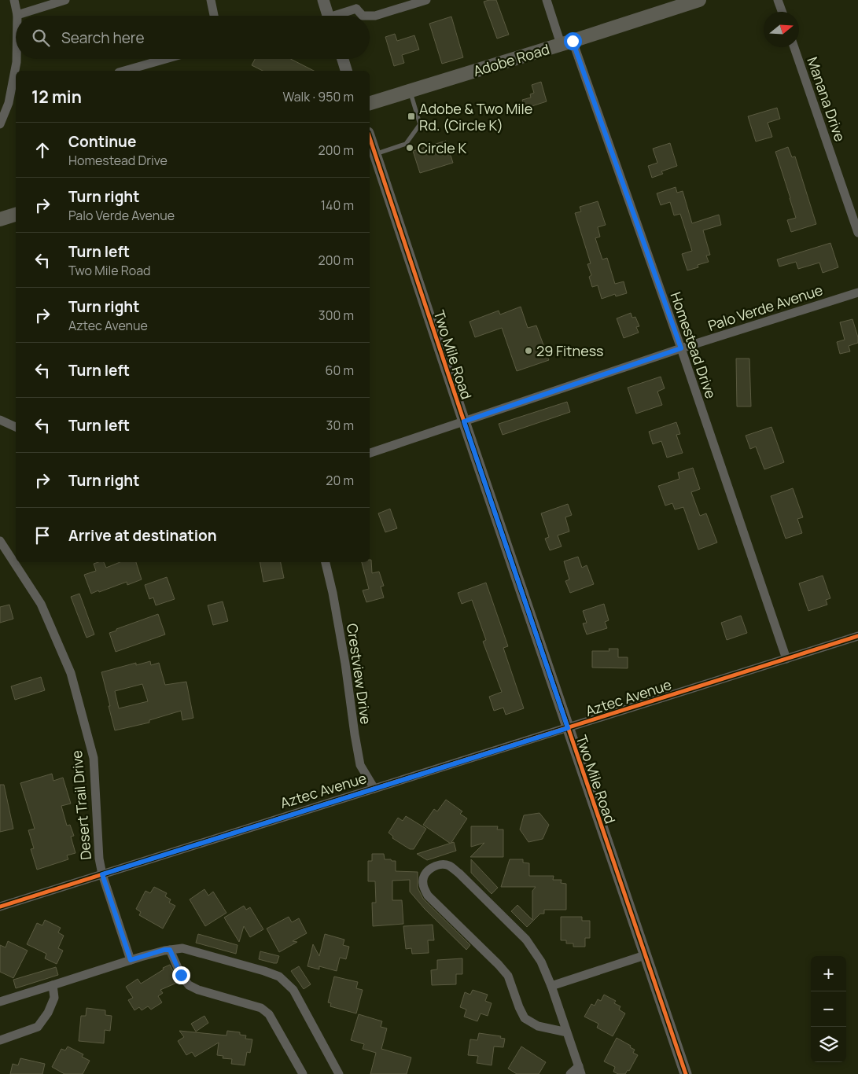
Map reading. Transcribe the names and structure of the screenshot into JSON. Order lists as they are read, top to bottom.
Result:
{
  "streets": {
    "main road": ["Adobe Road"],
    "street": [
      "Manana Drive",
      "Palo Verde Avenue",
      "Homestead Drive",
      "Two Mile Road",
      "Crestview Drive",
      "Aztec Avenue",
      "Desert Trail Drive"
    ]
  },
  "crossings": [
    ["Adobe Road", "Homestead Drive"],
    ["Palo Verde Avenue", "Homestead Drive"],
    ["Palo Verde Avenue", "Two Mile Road"],
    ["Homestead Drive", "Aztec Avenue"],
    ["Two Mile Road", "Aztec Avenue"],
    ["Crestview Drive", "Aztec Avenue"],
    ["Aztec Avenue", "Desert Trail Drive"]
  ],
  "places": {
    "transit": ["Adobe & Two Mile Rd. (Circle K)"],
    "other": ["Circle K", "29 Fitness"]
  },
  "north": "right",
  "page": {
    "search": "Search here",
    "heading": ["12 min", "Walk · 950 m"],
    "list": [
      ["Continue", "Homestead Drive", "200 m"],
      ["Turn right", "Palo Verde Avenue", "140 m"],
      ["Turn left", "Two Mile Road", "200 m"],
      ["Turn right", "Aztec Avenue", "300 m"],
      ["Turn left", "60 m"],
      ["Turn left", "30 m"],
      ["Turn right", "20 m"],
      "Arrive at destination"
    ],
    "map_buttons": ["+", "−"]
  }
}
